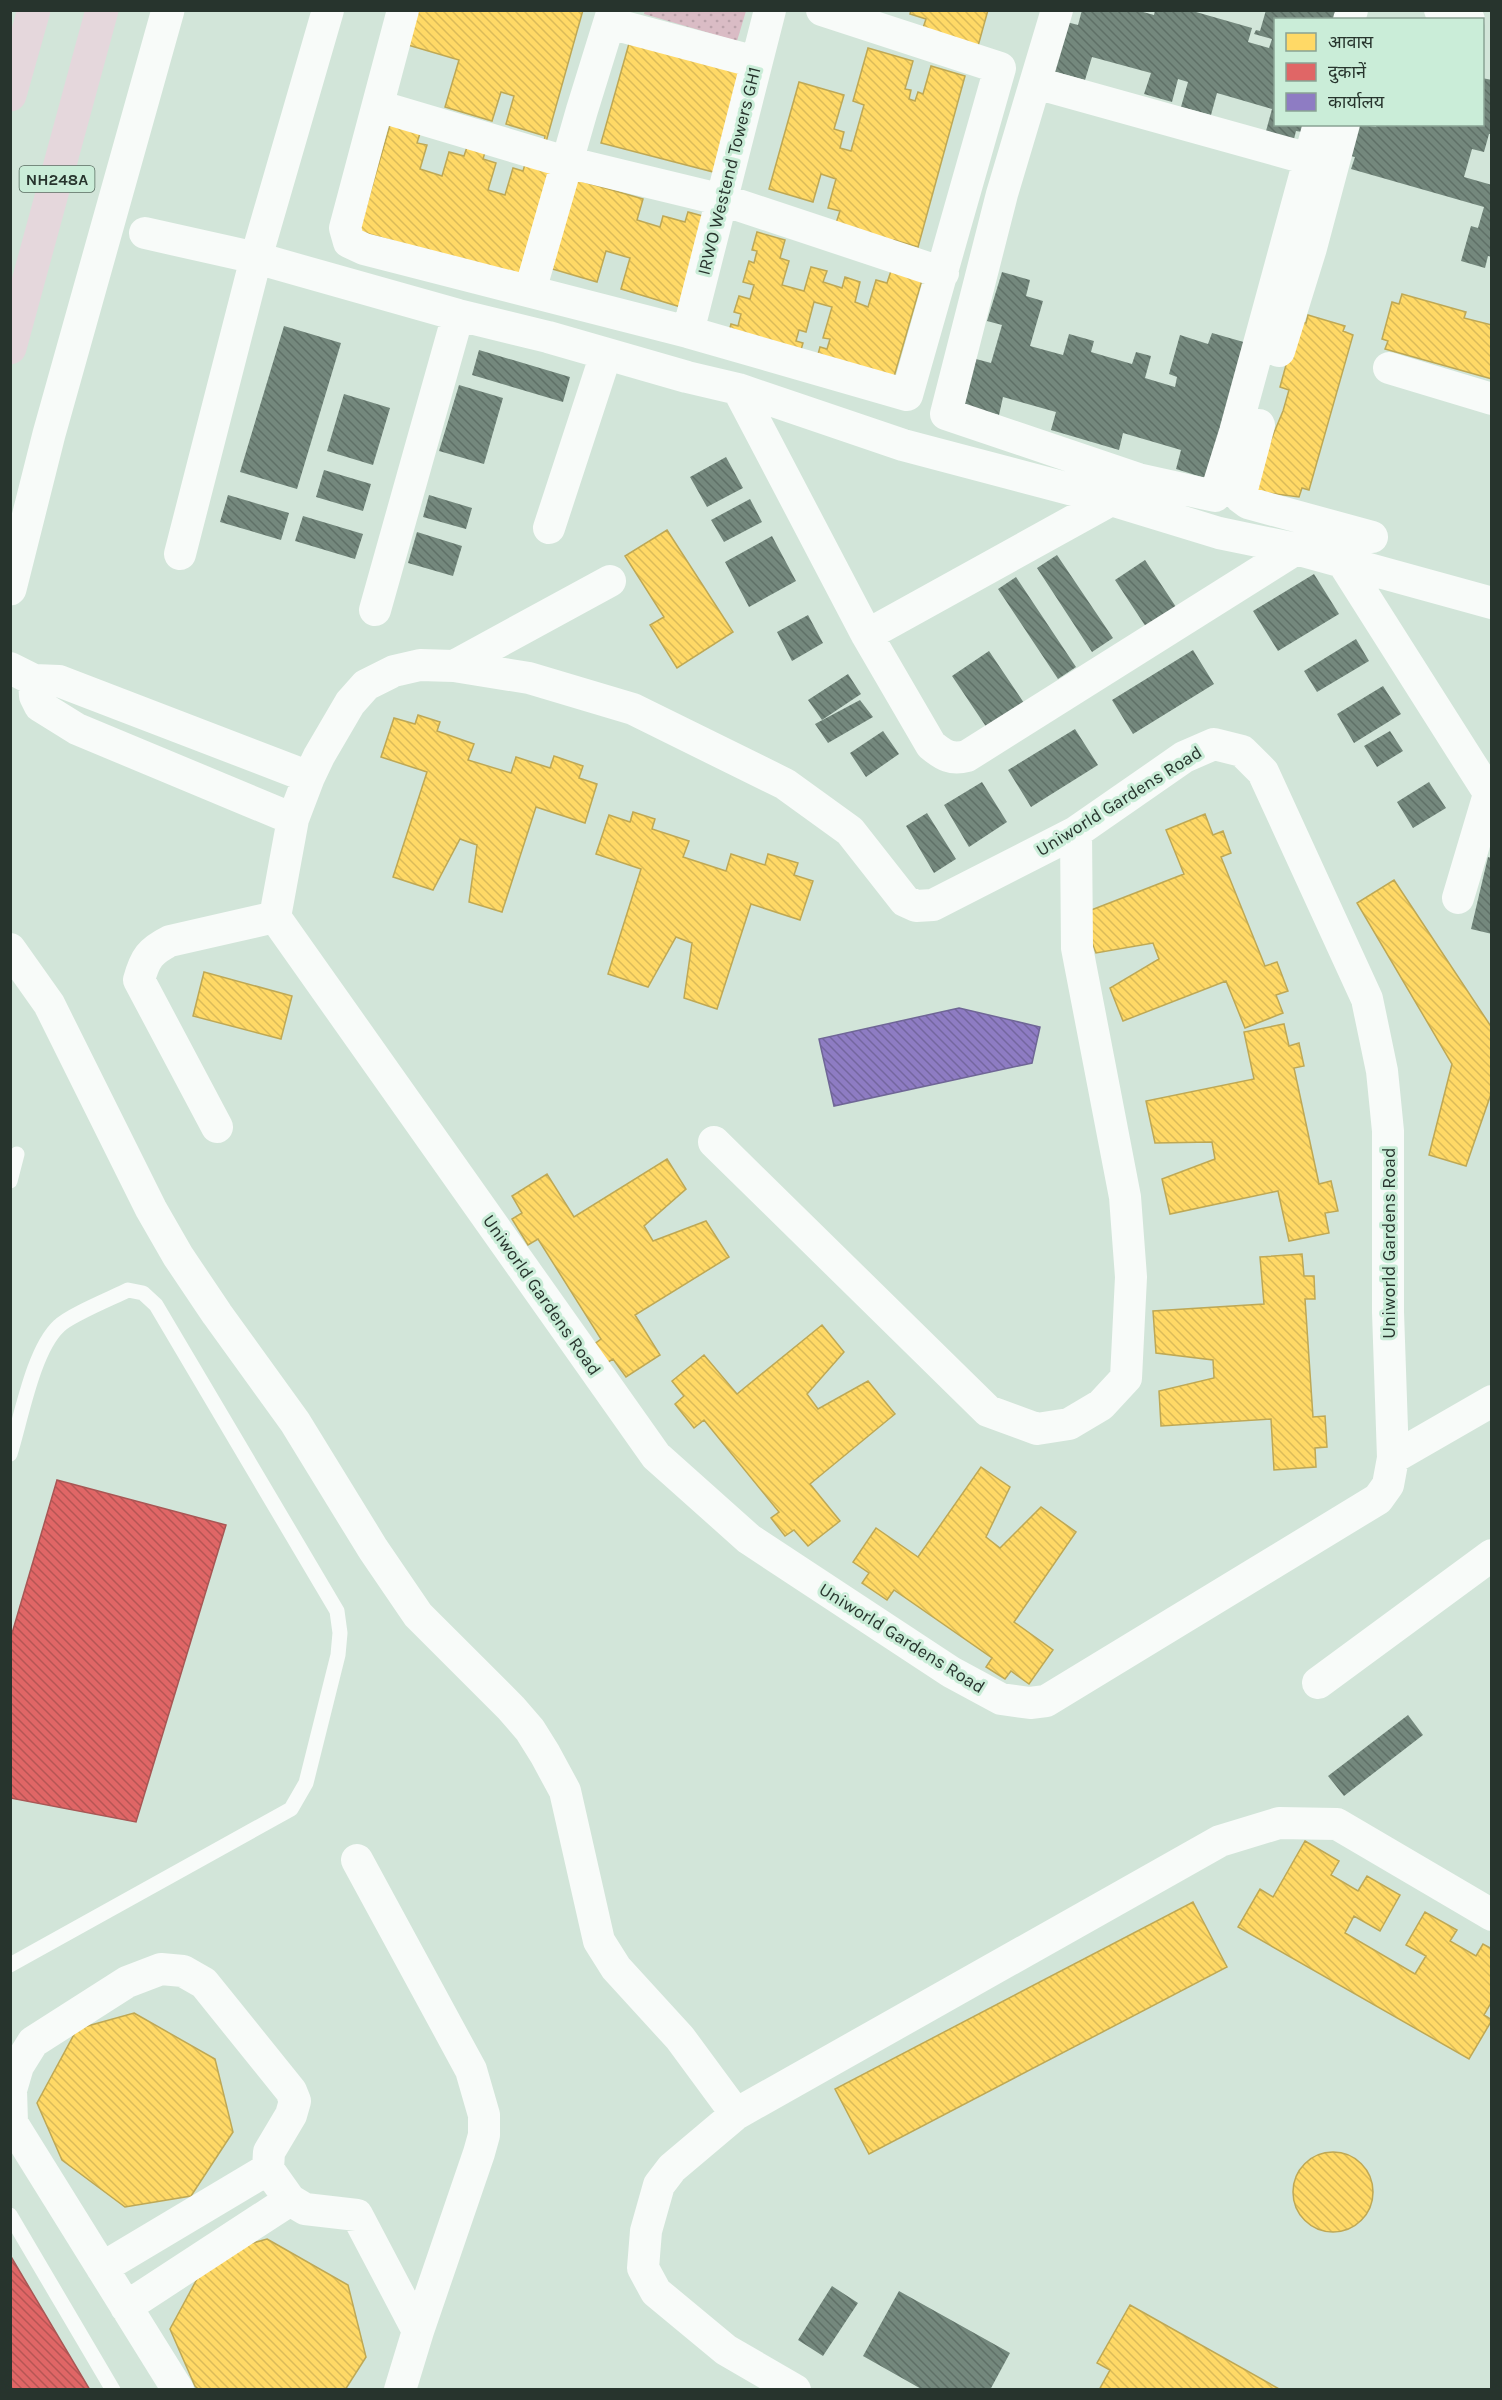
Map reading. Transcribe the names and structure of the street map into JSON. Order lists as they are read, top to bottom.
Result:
{
  "streets": {
    "highway": ["NH248A"],
    "street": ["IRWO Westend Towers GH1", "Uniworld Gardens Road"]
  },
  "legend": ["आवास", "दुकानें", "कार्यालय"]
}
